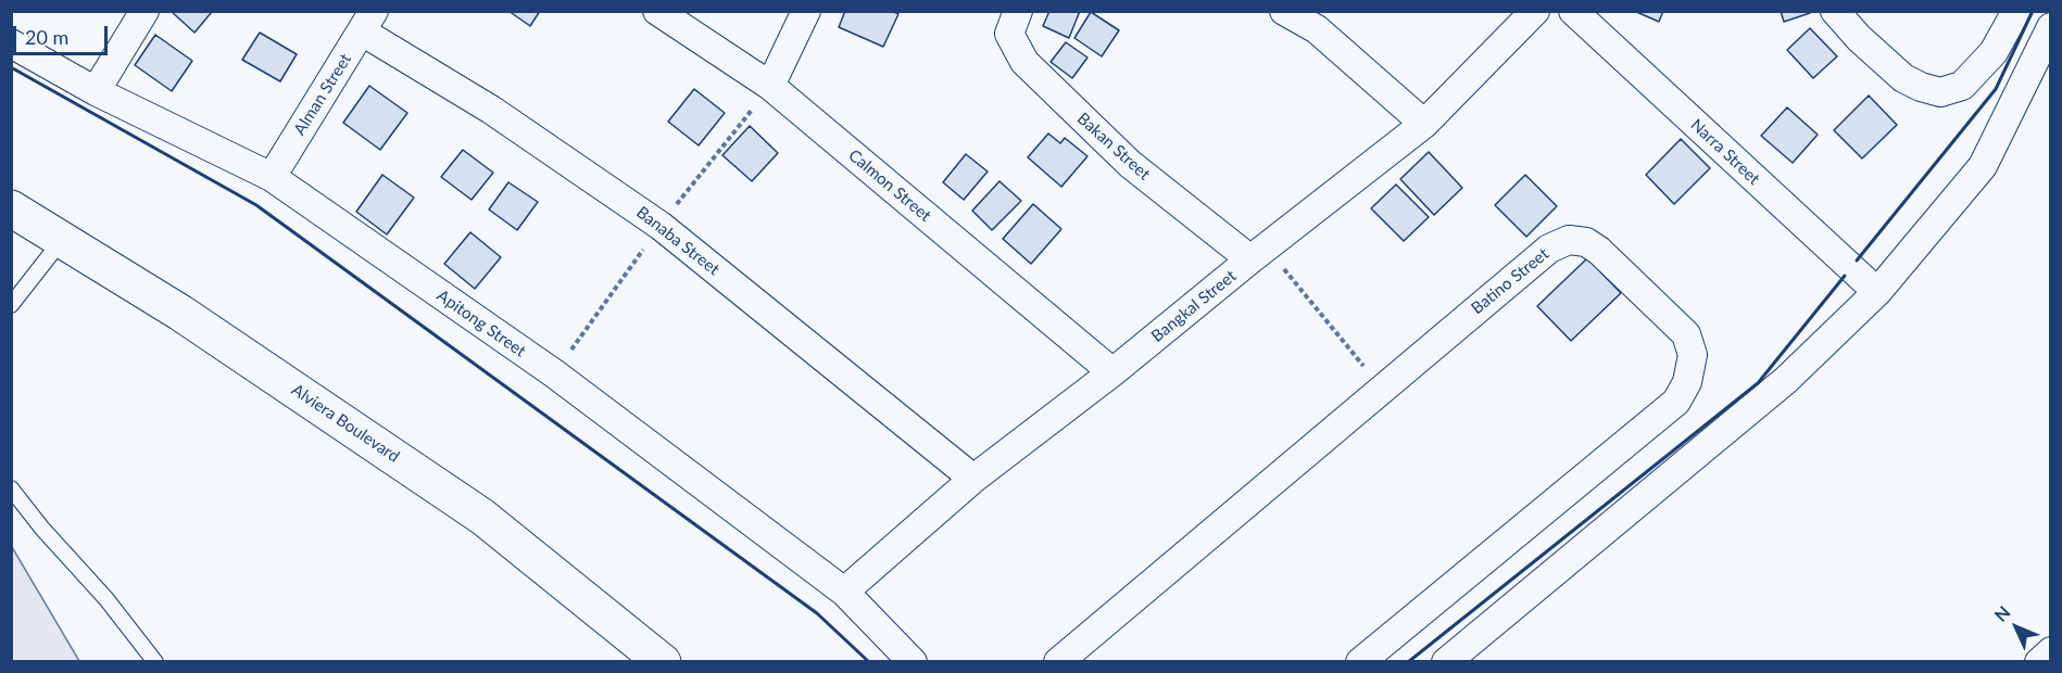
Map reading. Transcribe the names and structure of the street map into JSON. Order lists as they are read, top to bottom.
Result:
{
  "streets": {
    "street": [
      "Alman Street",
      "Bakan Street",
      "Narra Street",
      "Calmon Street",
      "Banaba Street",
      "Batino Street",
      "Bangkal Street",
      "Apitong Street",
      "Alviera Boulevard"
    ]
  },
  "crossings": [
    ["Alman Street", "Banaba Street"],
    ["Alman Street", "Apitong Street"],
    ["Bakan Street", "Bangkal Street"],
    ["Calmon Street", "Bangkal Street"],
    ["Banaba Street", "Bangkal Street"],
    ["Bangkal Street", "Apitong Street"]
  ],
  "scale_bar": "20 m",
  "north": "top left"
}
